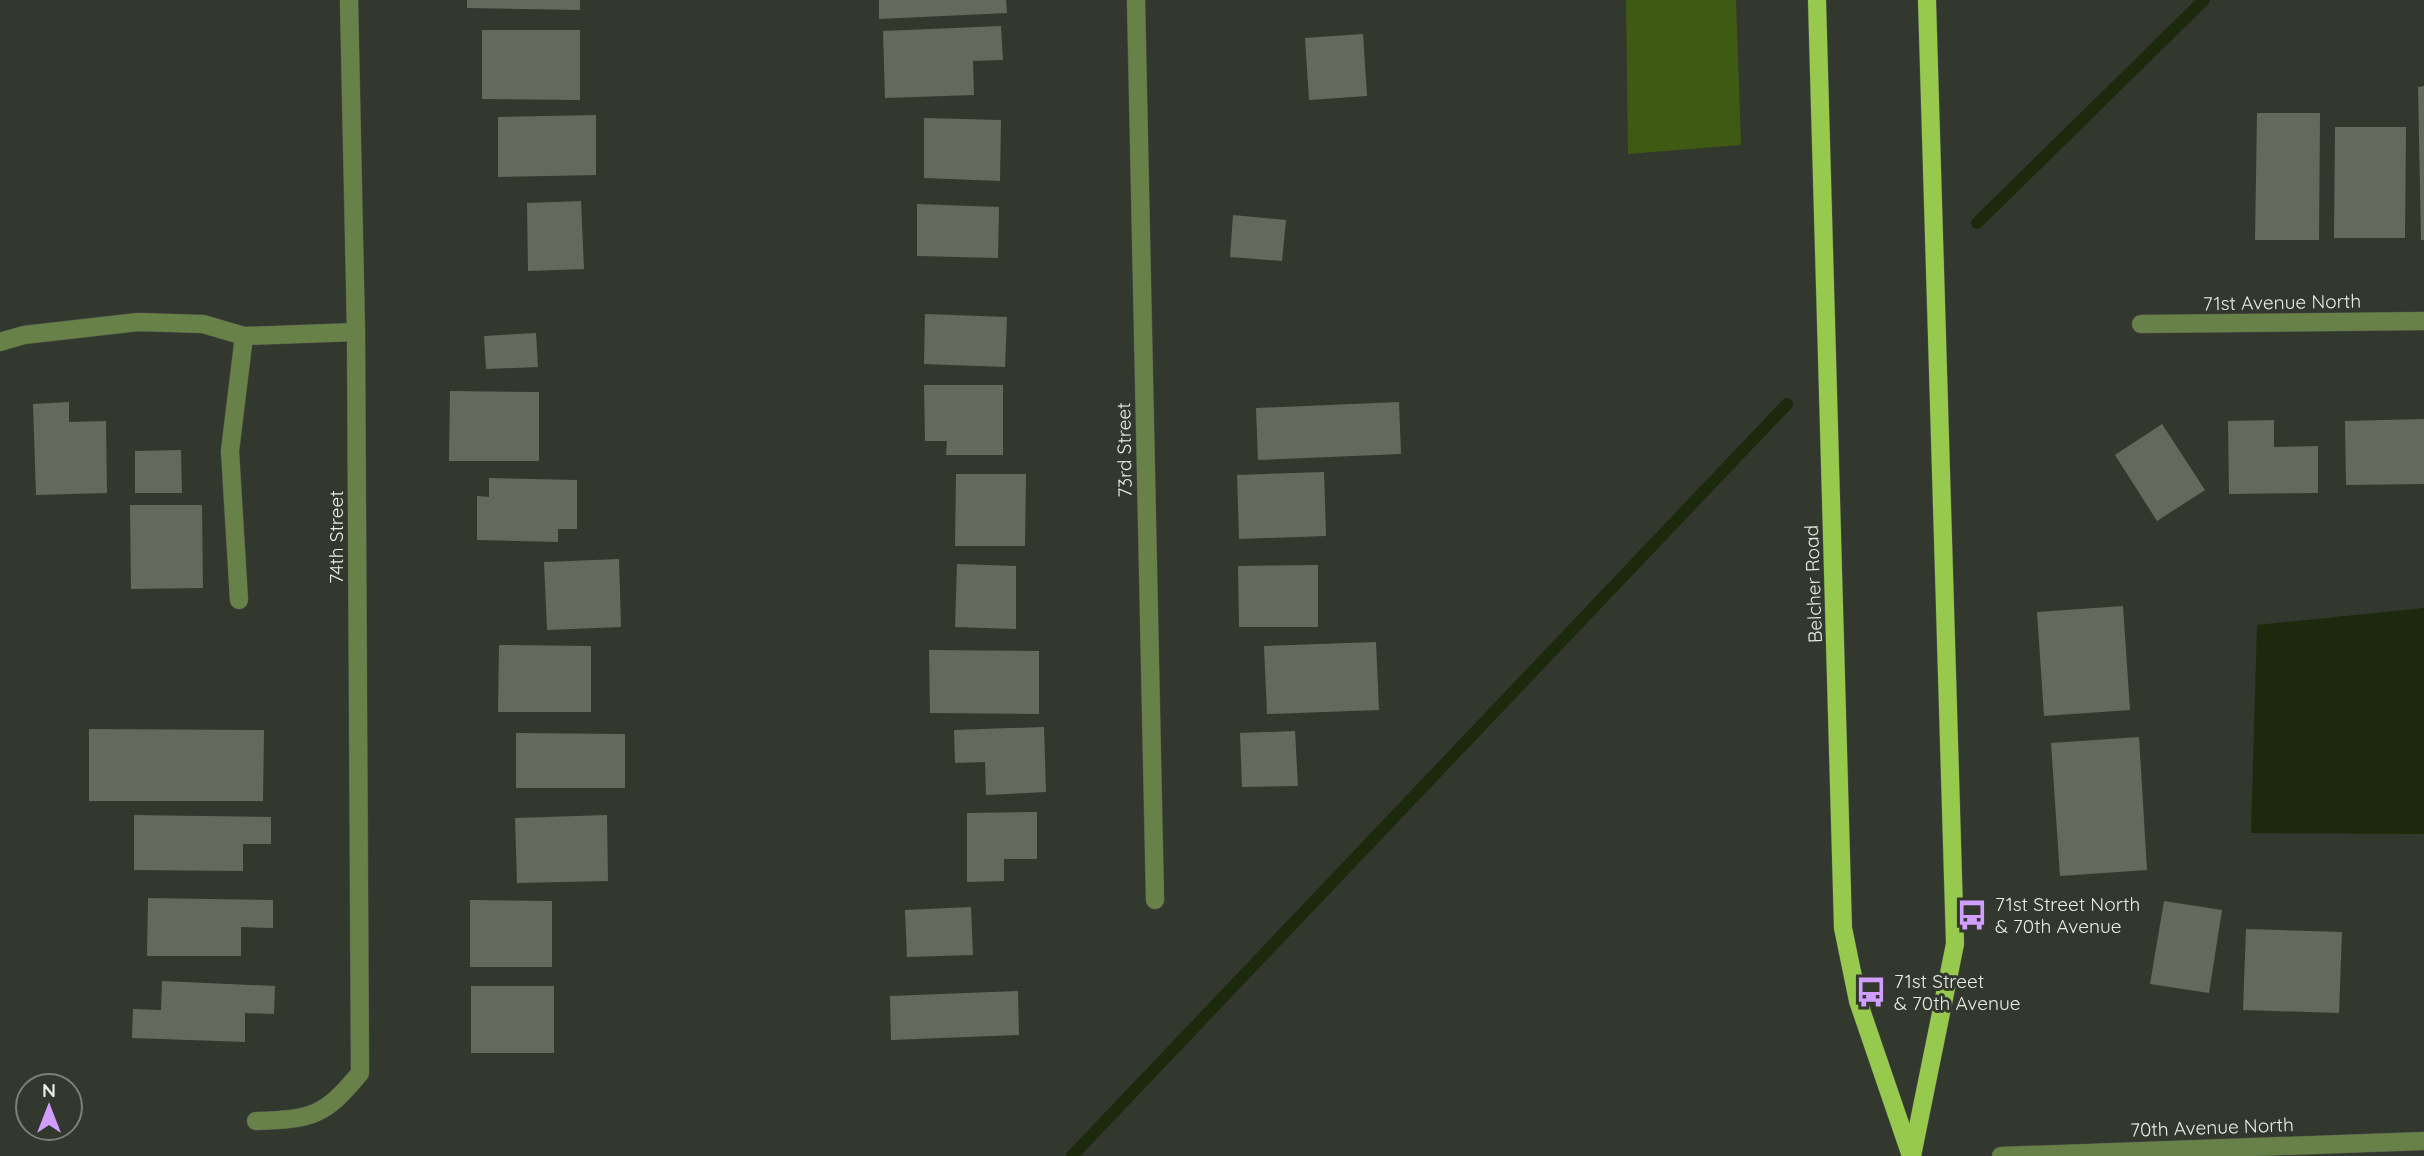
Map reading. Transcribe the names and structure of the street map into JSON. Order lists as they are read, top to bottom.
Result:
{
  "streets": {
    "main road": ["Belcher Road"],
    "street": [
      "71st Avenue North",
      "73rd Street",
      "74th Street",
      "70th Avenue North"
    ]
  },
  "places": {
    "bus stop": ["71st Street North & 70th Avenue", "71st Street & 70th Avenue"]
  },
  "north": "top"
}
